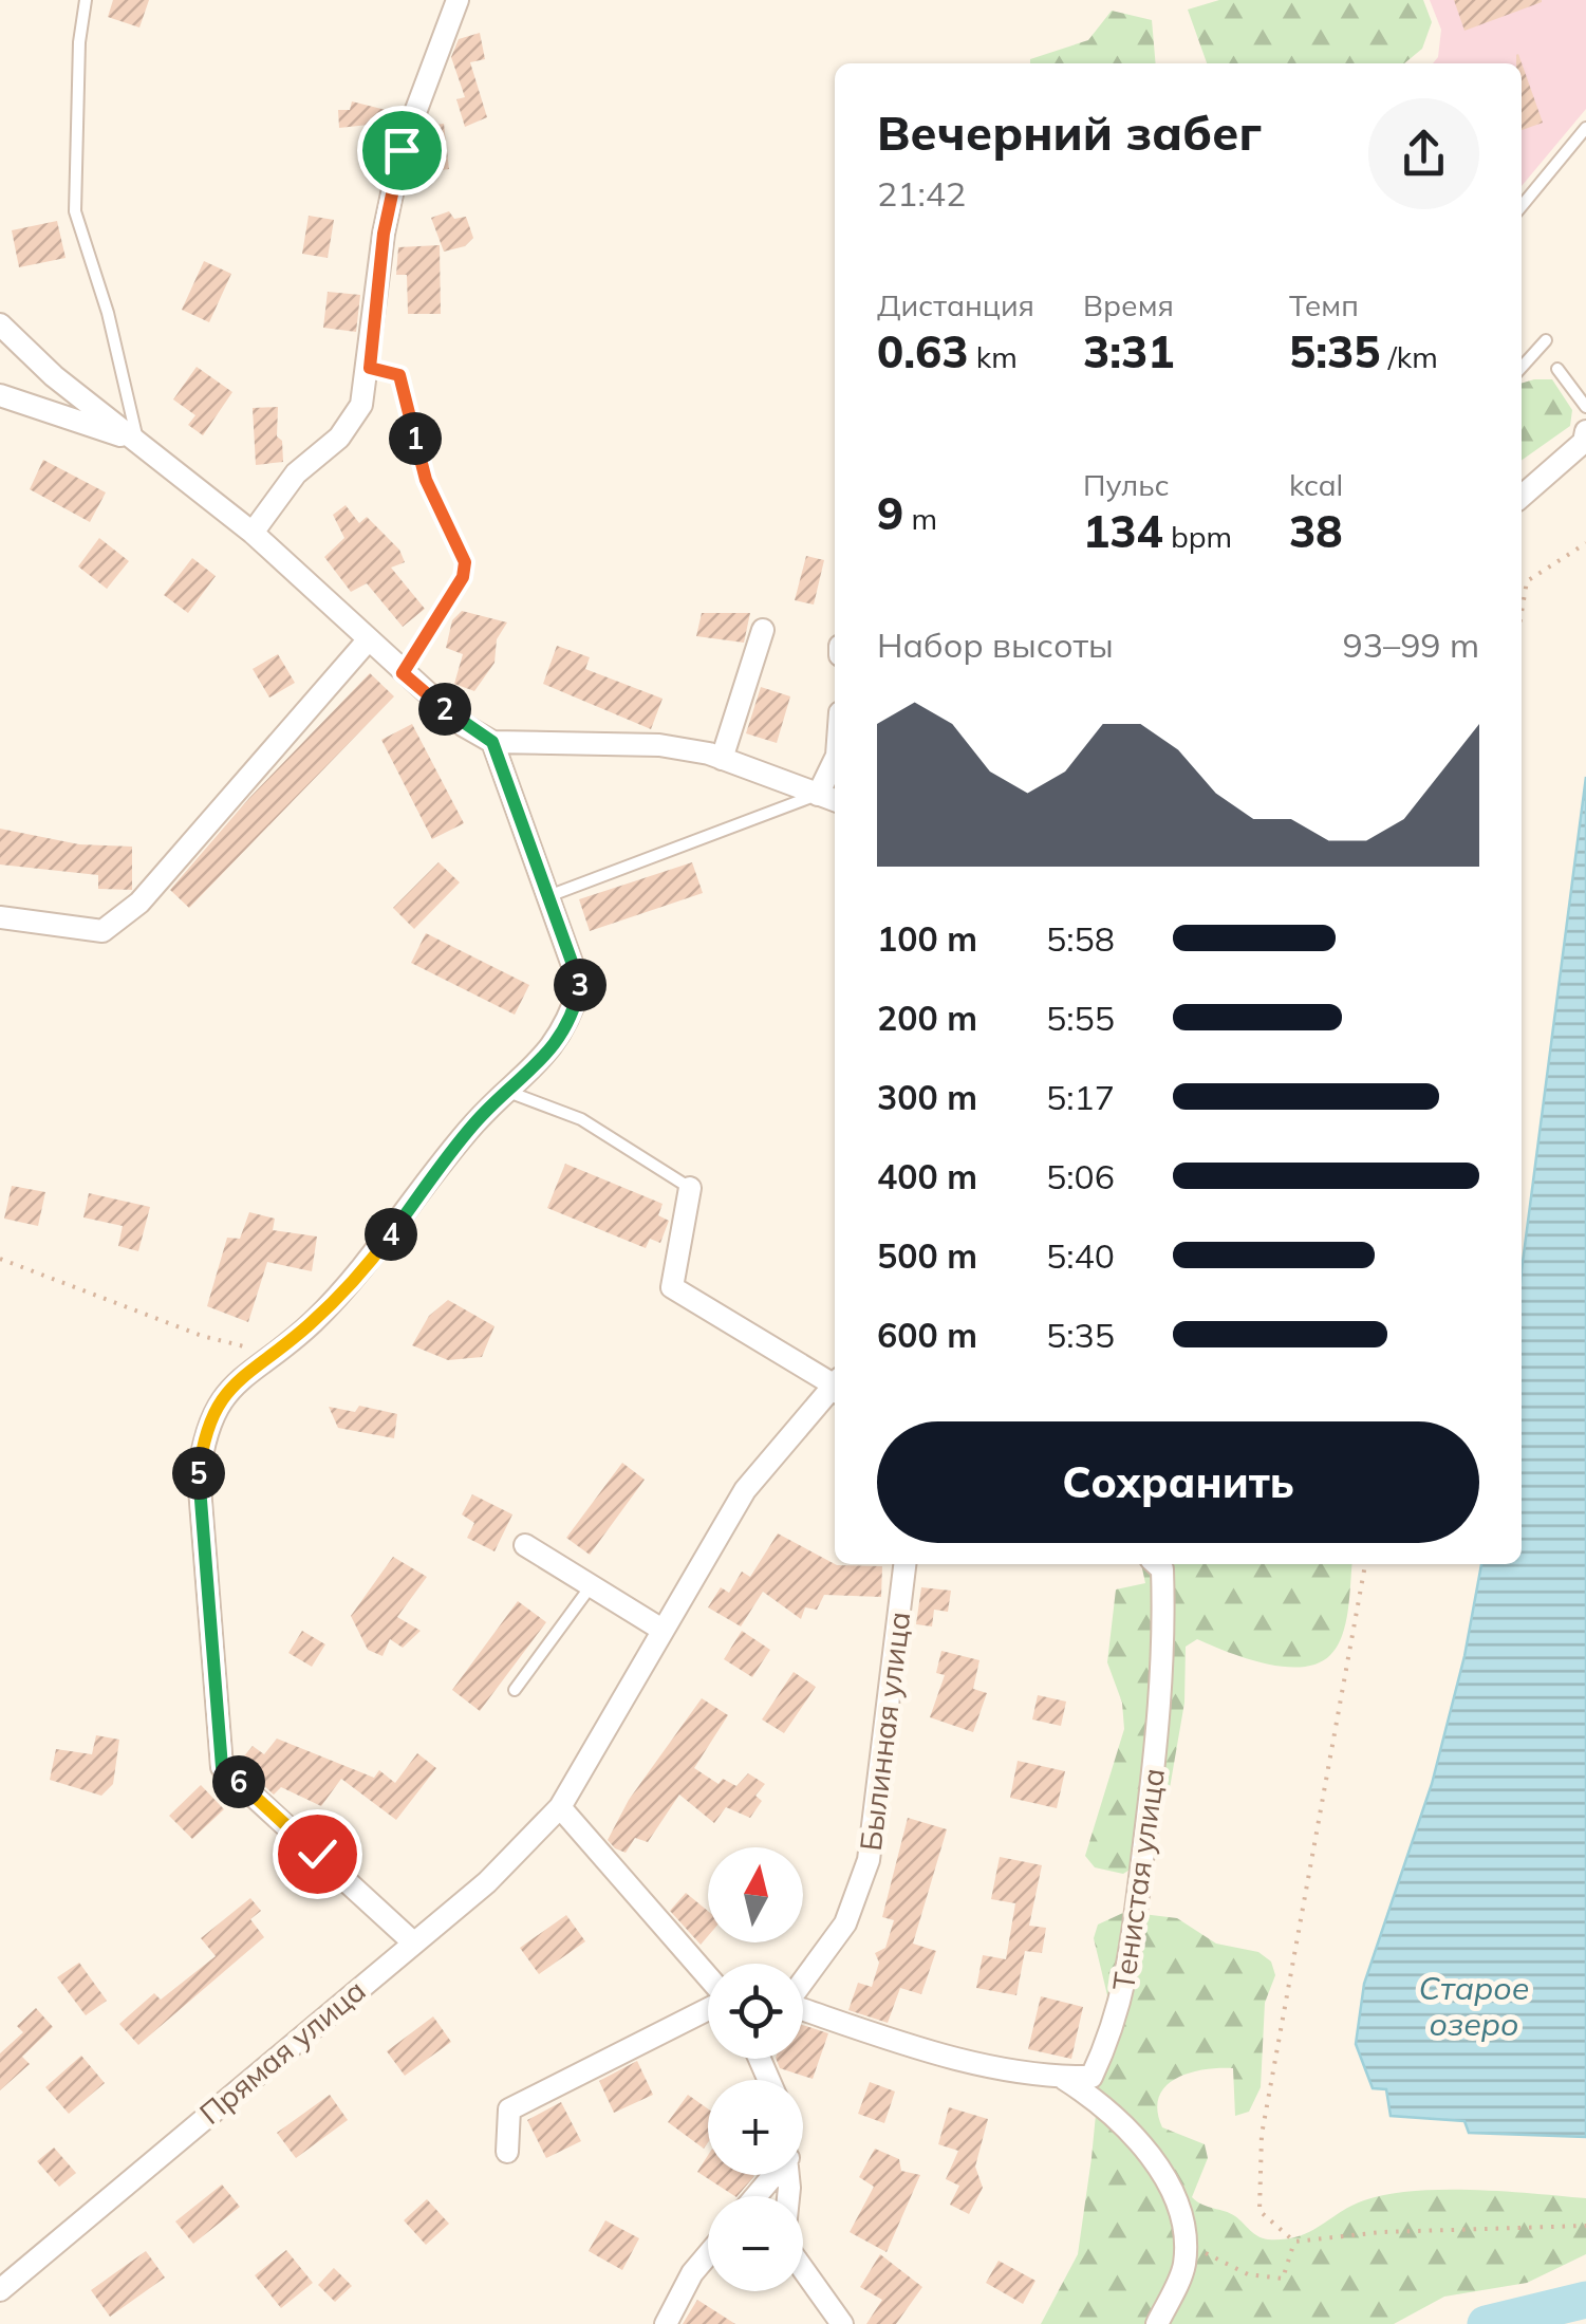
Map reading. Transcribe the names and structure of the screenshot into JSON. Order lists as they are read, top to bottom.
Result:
{
  "streets": {
    "street": ["Былинная улица", "Тенистая улица", "Прямая улица"]
  },
  "water": ["Старое озеро"],
  "north": "top",
  "page": {
    "heading": ["Вечерний забег", "21:42"],
    "stats": [
      ["Дистанция", "0.63 km"],
      ["Время", "3:31"],
      ["Темп", "5:35 /km"],
      ["9 m"],
      ["Пульс", "134 bpm"],
      ["kcal", "38"]
    ],
    "pins": [
      "1",
      "2",
      "3",
      "4",
      "5",
      "6"
    ],
    "chart": ["Набор высоты", "93–99 m"],
    "list": [
      {
        "name": "100 m",
        "note": "5:58"
      },
      {
        "name": "200 m",
        "note": "5:55"
      },
      {
        "name": "300 m",
        "note": "5:17"
      },
      {
        "name": "400 m",
        "note": "5:06"
      },
      {
        "name": "500 m",
        "note": "5:40"
      },
      {
        "name": "600 m",
        "note": "5:35"
      }
    ],
    "buttons": "Сохранить",
    "map_buttons": ["+", "−"]
  }
}
